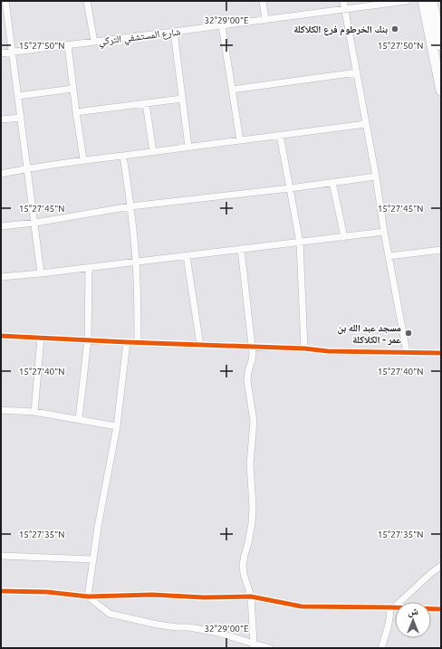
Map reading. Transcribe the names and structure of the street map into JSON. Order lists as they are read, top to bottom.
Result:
{
  "streets": {
    "street": ["شارع المستشفي التركي"]
  },
  "places": ["بنك الخرطوم فرع الكلاكلة", "مسجد عبد الله بن عمر - الكلاكلة"],
  "north": "top",
  "coordinates": [
    "32°29'00\"E",
    "15°27'50\"N",
    "15°27'45\"N",
    "15°27'40\"N",
    "15°27'35\"N"
  ]
}
